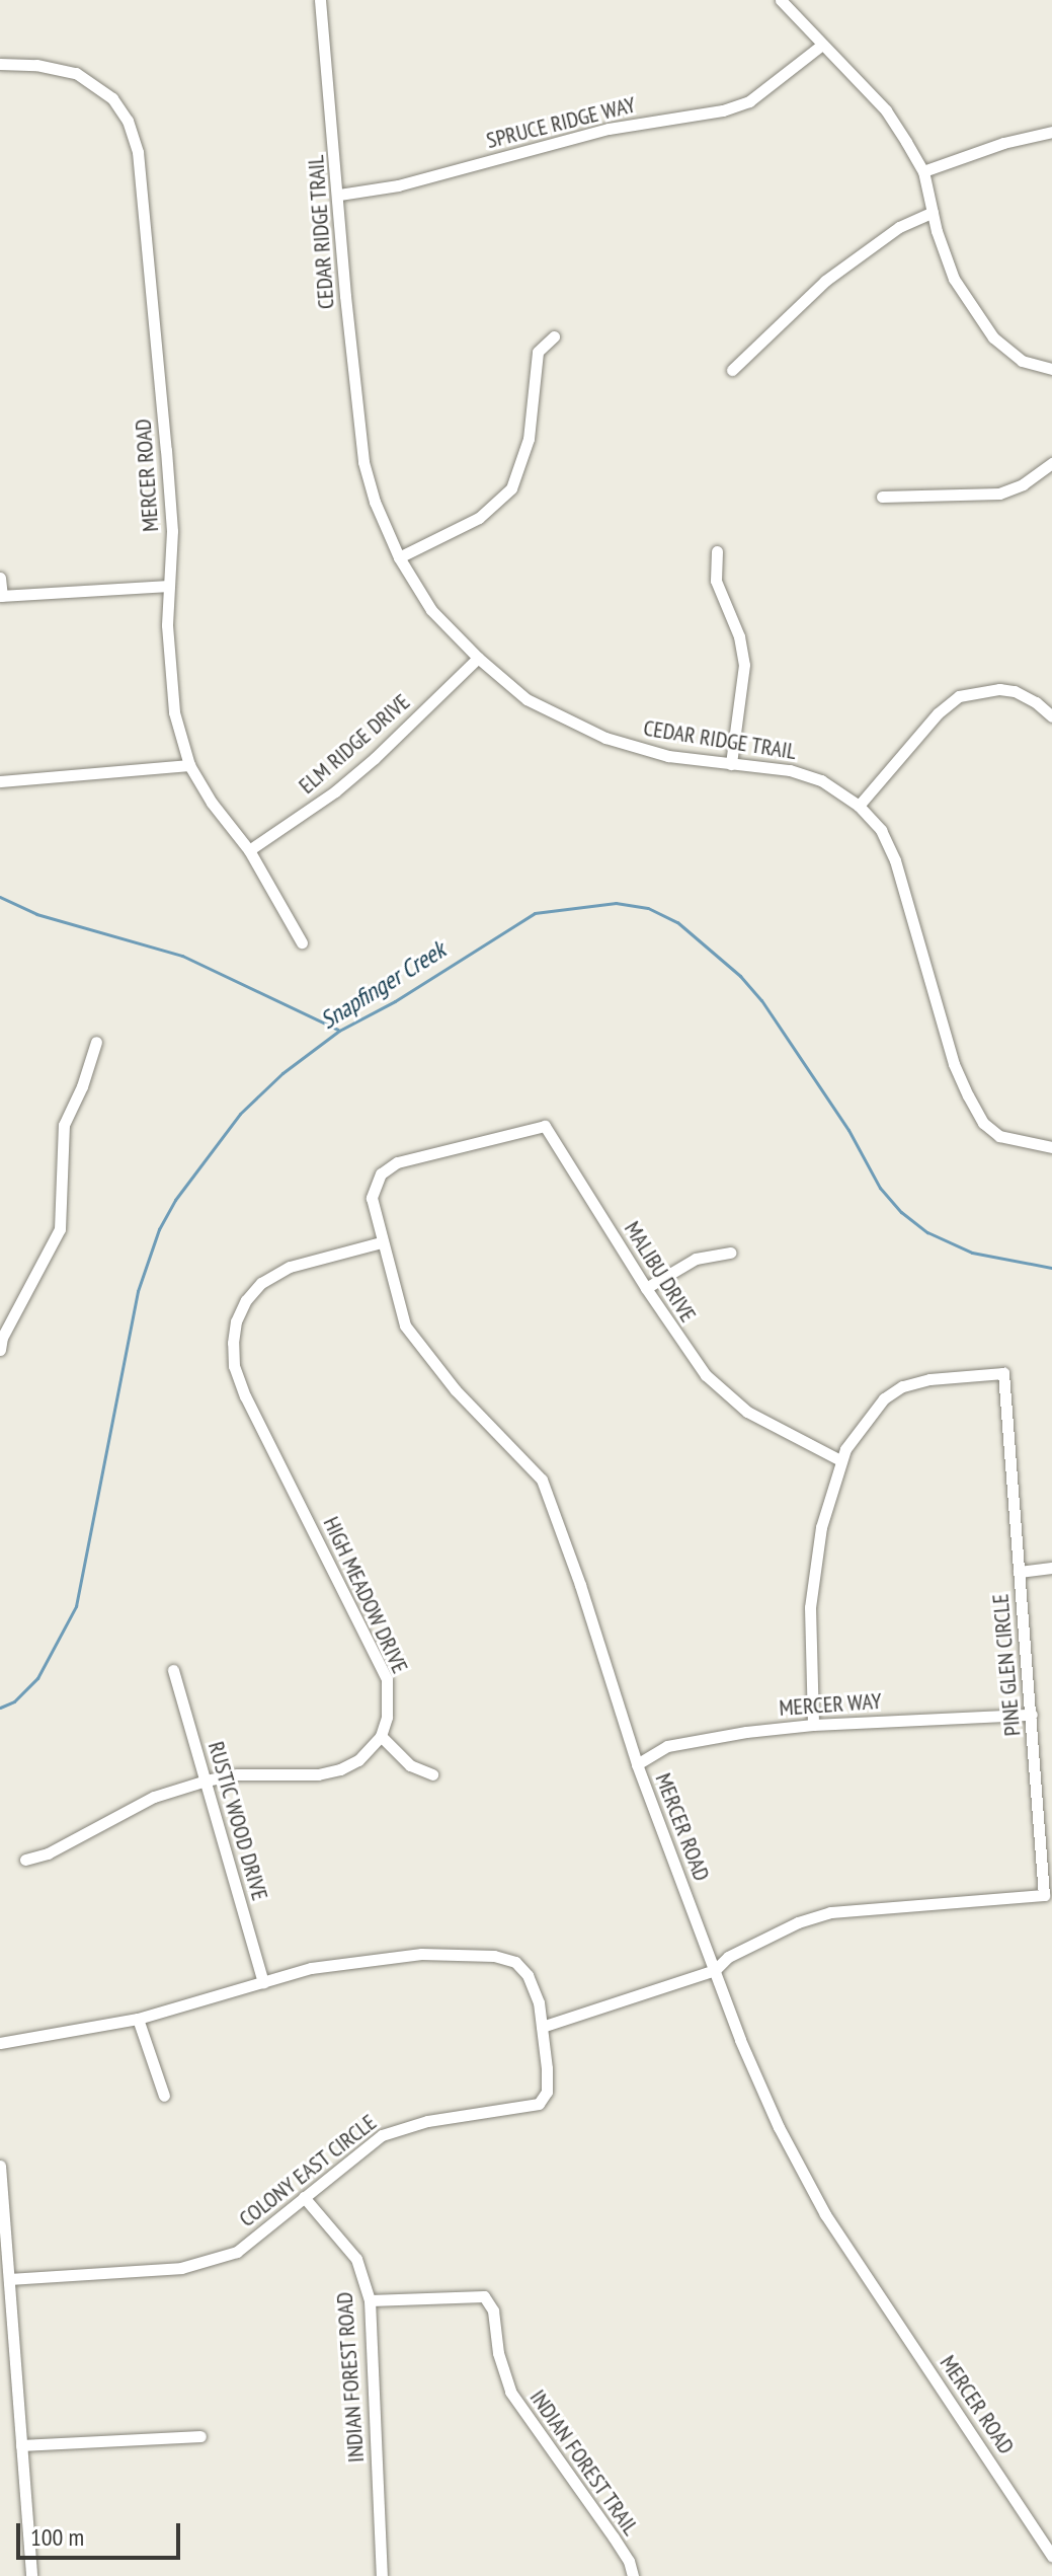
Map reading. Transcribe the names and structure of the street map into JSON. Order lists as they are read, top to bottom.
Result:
{
  "streets": {
    "street": [
      "SPRUCE RIDGE WAY",
      "CEDAR RIDGE TRAIL",
      "MERCER ROAD",
      "ELM RIDGE DRIVE",
      "MALIBU DRIVE",
      "HIGH MEADOW DRIVE",
      "PINE GLEN CIRCLE",
      "MERCER WAY",
      "RUSTIC WOOD DRIVE",
      "COLONY EAST CIRCLE",
      "INDIAN FOREST ROAD",
      "INDIAN FOREST TRAIL"
    ]
  },
  "crossings": [
    ["SPRUCE RIDGE WAY", "CEDAR RIDGE TRAIL"],
    ["CEDAR RIDGE TRAIL", "ELM RIDGE DRIVE"],
    ["MERCER ROAD", "ELM RIDGE DRIVE"],
    ["MERCER ROAD", "MALIBU DRIVE"],
    ["MERCER ROAD", "HIGH MEADOW DRIVE"],
    ["MERCER ROAD", "PINE GLEN CIRCLE"],
    ["MERCER ROAD", "MERCER WAY"],
    ["MALIBU DRIVE", "PINE GLEN CIRCLE"],
    ["PINE GLEN CIRCLE", "MERCER WAY"],
    ["PINE GLEN CIRCLE", "COLONY EAST CIRCLE"],
    ["RUSTIC WOOD DRIVE", "COLONY EAST CIRCLE"],
    ["COLONY EAST CIRCLE", "INDIAN FOREST ROAD"],
    ["INDIAN FOREST ROAD", "INDIAN FOREST TRAIL"]
  ],
  "water": ["Snapfinger Creek"],
  "scale_bar": "100 m"
}
